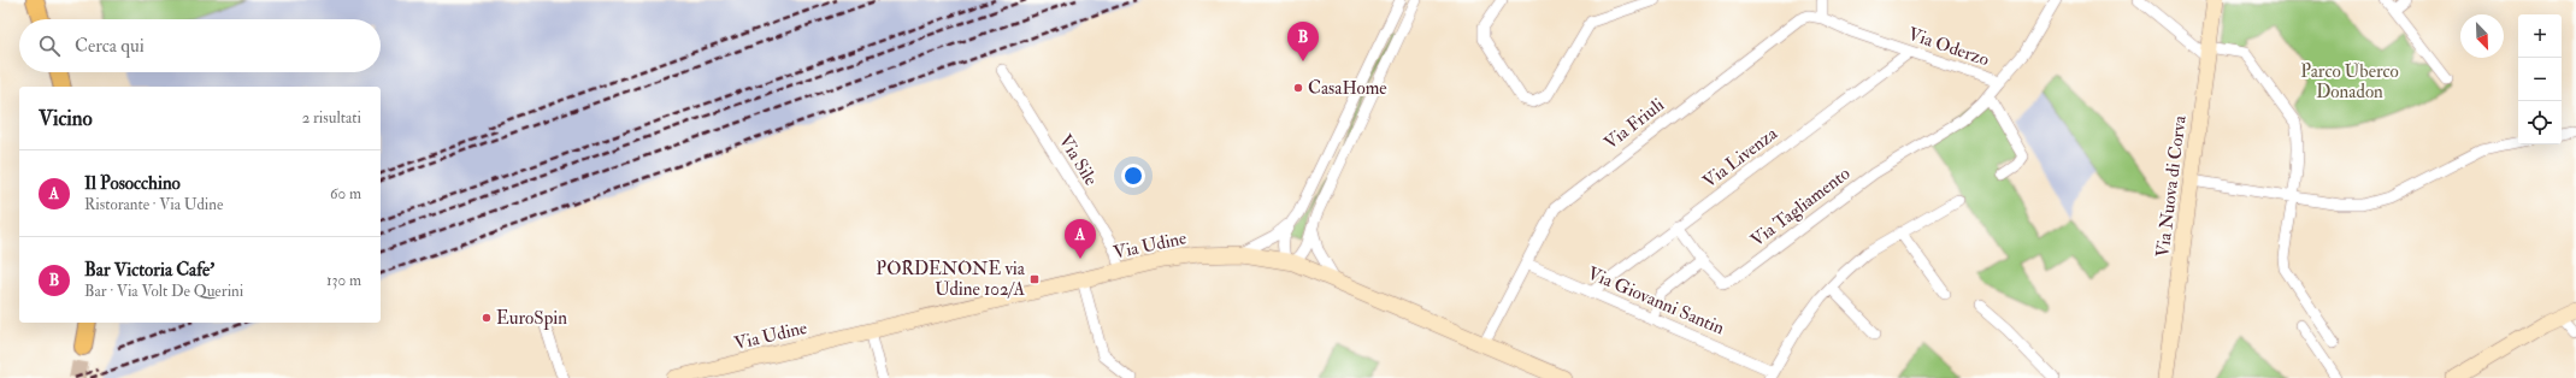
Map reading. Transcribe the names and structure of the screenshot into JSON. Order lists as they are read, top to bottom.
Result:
{
  "streets": {
    "main road": ["Via Nuova di Corva", "Via Udine"],
    "street": [
      "Via Oderzo",
      "Via Friuli",
      "Via Livenza",
      "Via Sile",
      "Via Tagliamento",
      "Via Giovanni Santin"
    ]
  },
  "crossings": [
    ["Via Oderzo", "Via Friuli"],
    ["Via Oderzo", "Via Livenza"],
    ["Via Oderzo", "Via Tagliamento"],
    ["Via Friuli", "Via Udine"],
    ["Via Friuli", "Via Giovanni Santin"],
    ["Via Livenza", "Via Giovanni Santin"],
    ["Via Sile", "Via Udine"]
  ],
  "parks": ["Parco Uberco Donadon"],
  "places": {
    "other": ["CasaHome", "EuroSpin"],
    "transit": ["PORDENONE via Udine 102/A"]
  },
  "north": "bottom right",
  "page": {
    "map_buttons": ["+", "−"],
    "search": "Cerca qui",
    "pins": ["B", "A"],
    "heading": ["Vicino", "2 risultati"],
    "list": [
      {
        "mark": "A",
        "name": "Il Posocchino",
        "note": "Ristorante · Via Udine",
        "value": "60 m"
      },
      {
        "mark": "B",
        "name": "Bar Victoria Cafe'",
        "note": "Bar · Via Volt De Querini",
        "value": "130 m"
      }
    ]
  }
}
